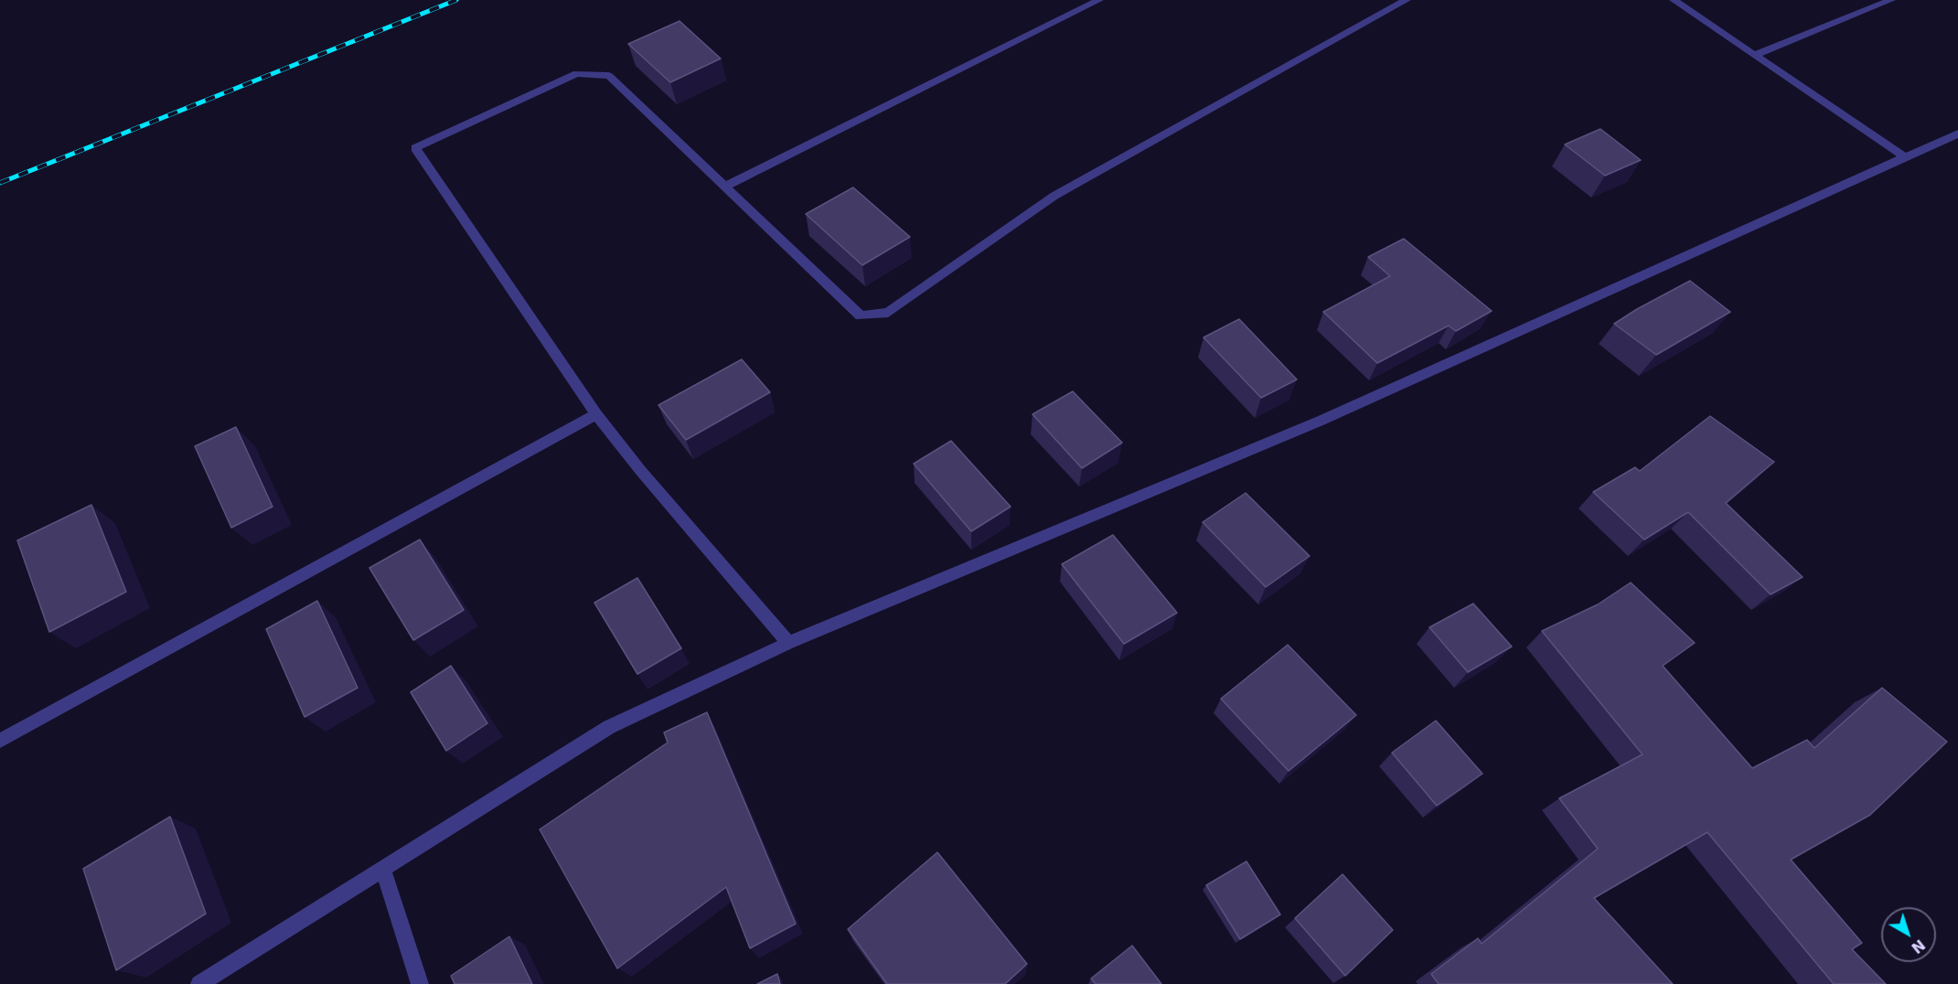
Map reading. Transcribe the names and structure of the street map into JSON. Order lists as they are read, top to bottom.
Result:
{
  "north": "bottom right"
}
